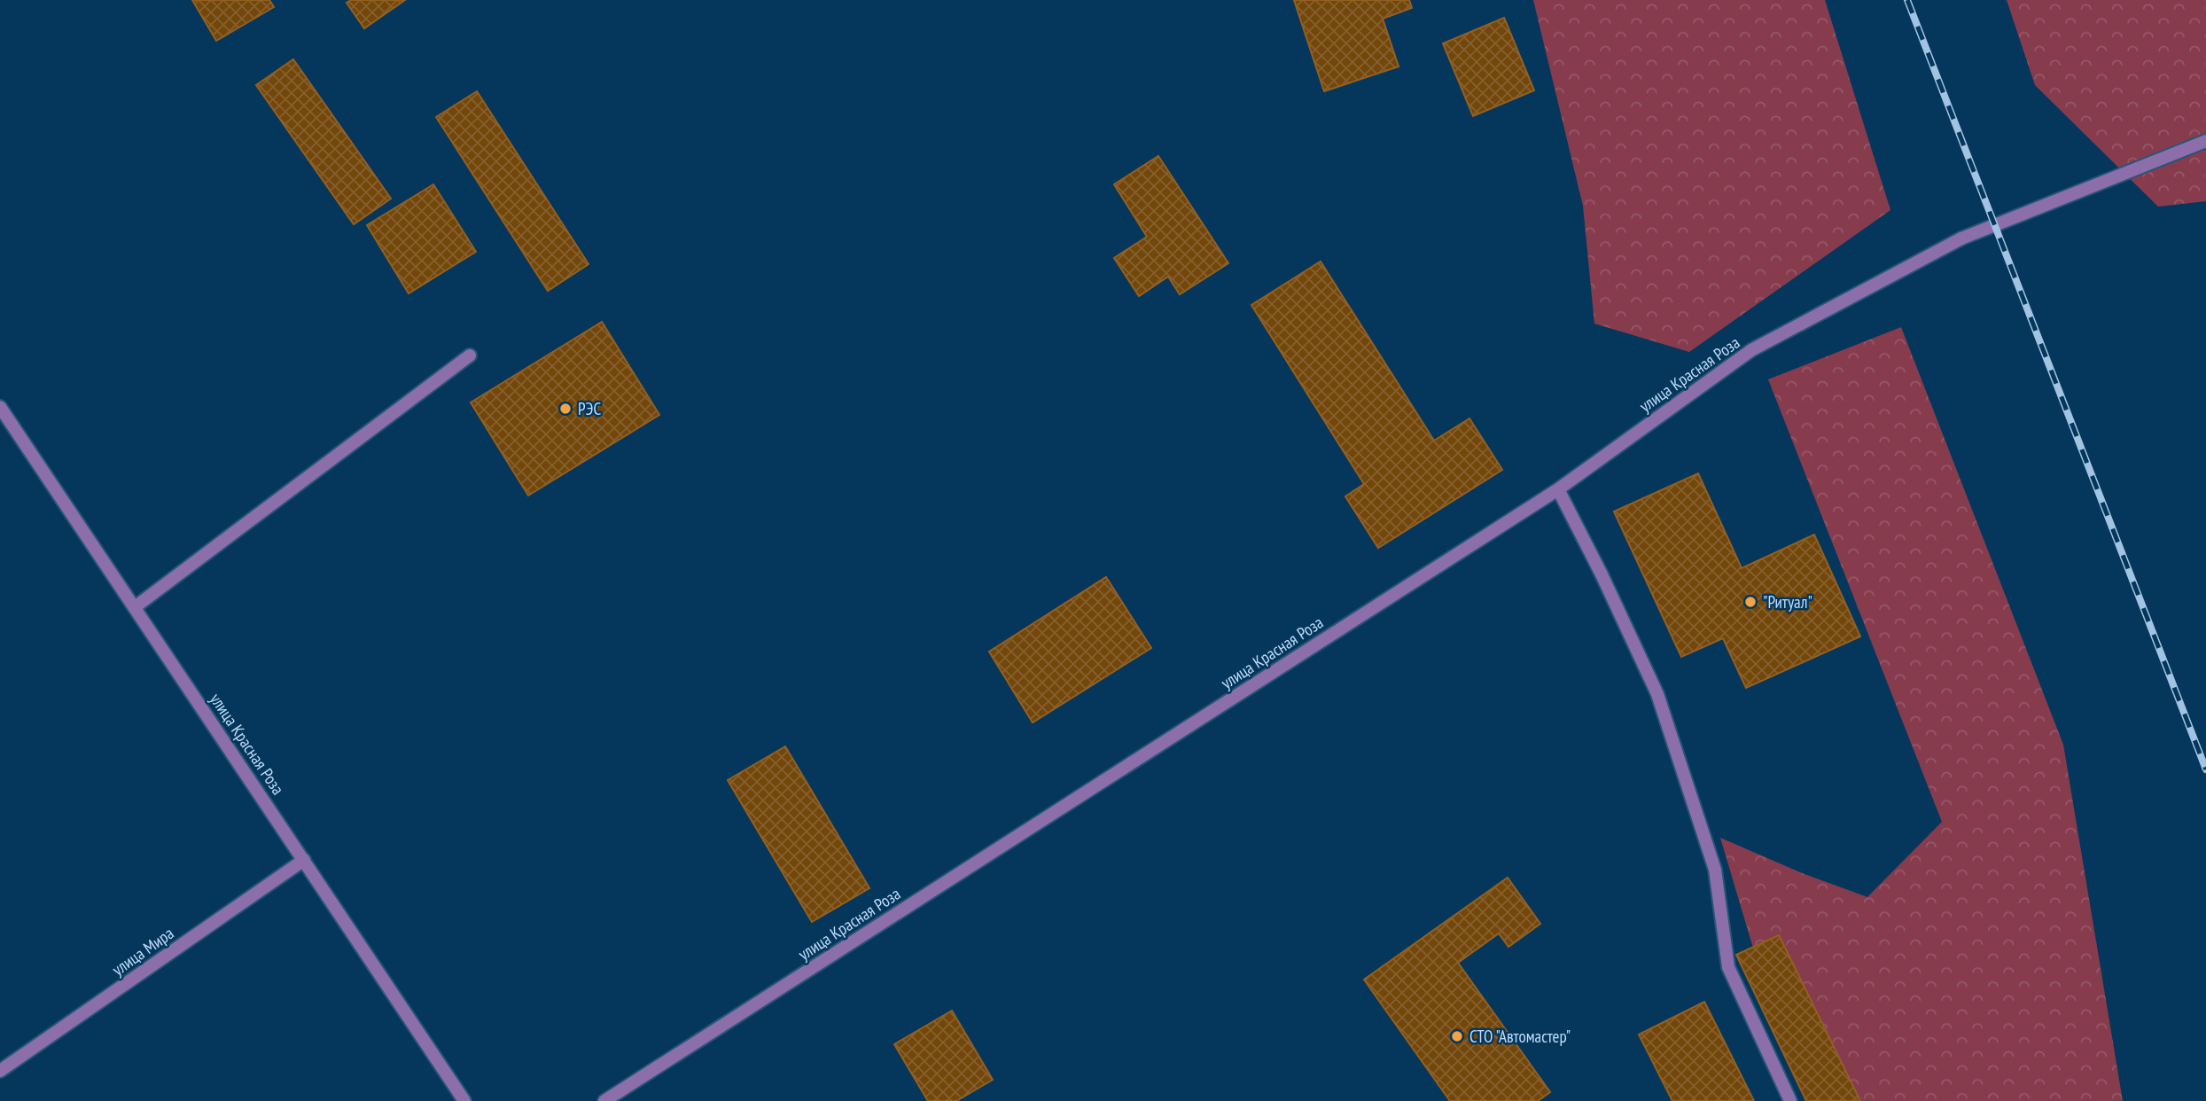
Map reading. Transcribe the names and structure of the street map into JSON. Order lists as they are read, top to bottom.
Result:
{
  "streets": {
    "street": ["улица Красная Роза", "улица Мира"]
  },
  "crossings": [
    ["улица Красная Роза", "улица Мира"]
  ],
  "places": ["РЭС", "\"Ритуал\"", "СТО \"Автомастер\""]
}
